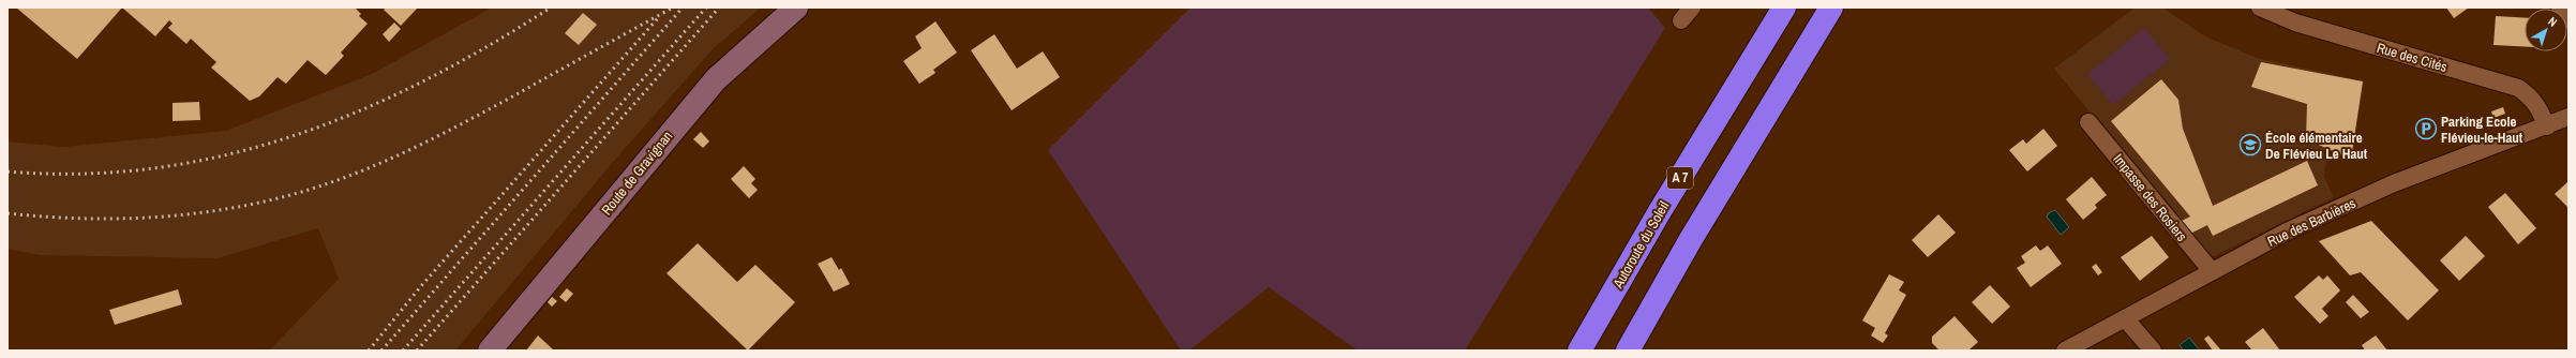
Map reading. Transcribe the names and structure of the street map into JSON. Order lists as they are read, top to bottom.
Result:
{
  "streets": {
    "highway": ["A 7", "Autoroute du Soleil"],
    "street": [
      "Rue des Cités",
      "Route de Gravignan",
      "Impasse des Rosiers",
      "Rue des Barbières"
    ]
  },
  "crossings": [
    ["Rue des Cités", "Rue des Barbières"],
    ["Impasse des Rosiers", "Rue des Barbières"]
  ],
  "places": {
    "parking": ["Parking Ecole Flévieu-le-Haut"],
    "school or university": ["École élémentaire De Flévieu Le Haut"]
  },
  "north": "top right"
}
